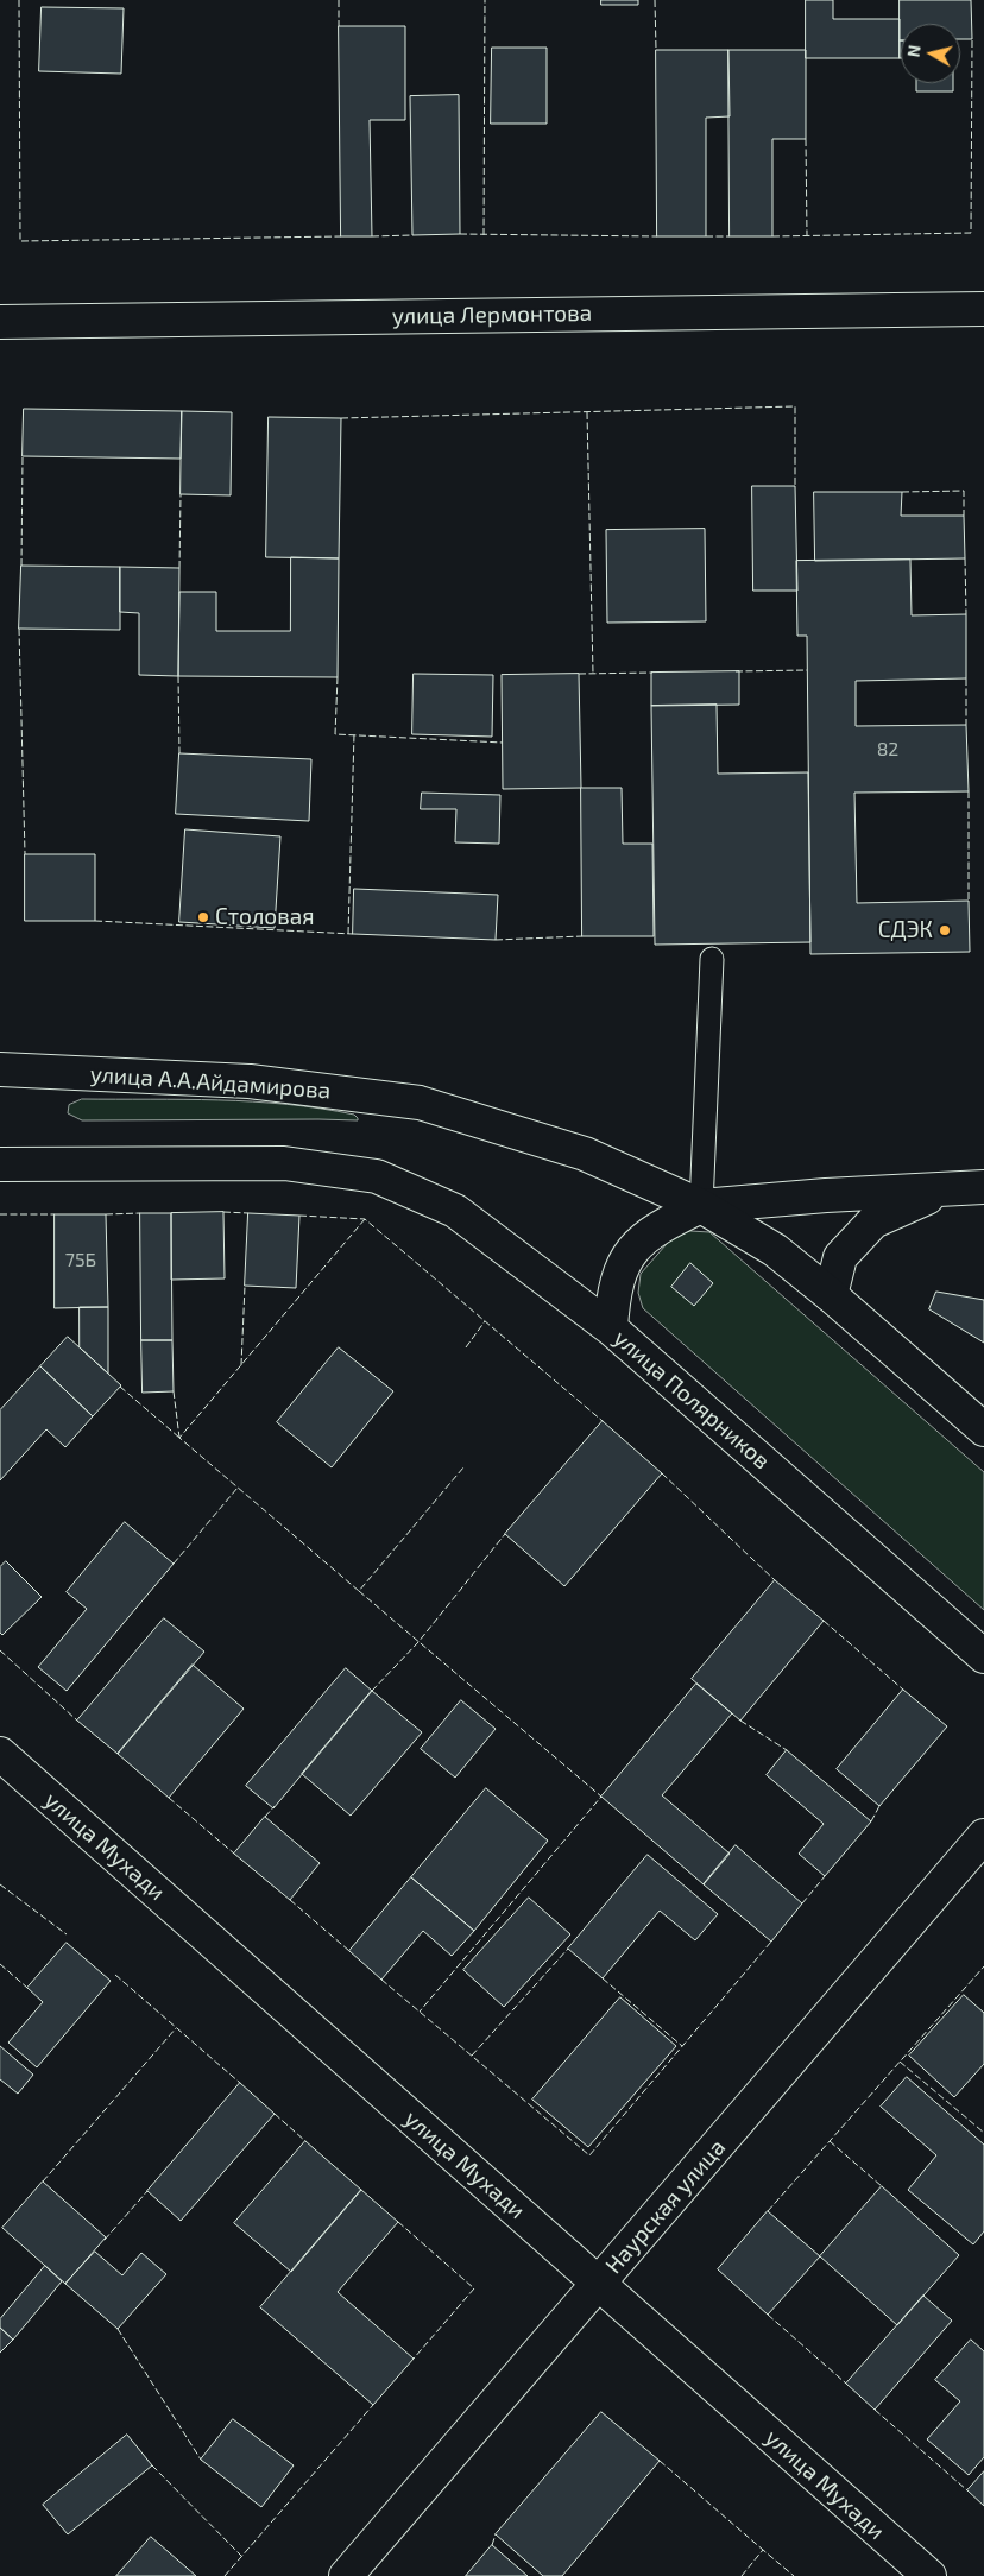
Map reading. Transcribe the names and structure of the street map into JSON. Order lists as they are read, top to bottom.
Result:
{
  "streets": {
    "street": [
      "улица Лермонтова",
      "улица А.А.Айдамирова",
      "улица Полярников",
      "улица Мухади",
      "Наурская улица"
    ]
  },
  "crossings": [
    ["улица Мухади", "Наурская улица"]
  ],
  "places": ["Столовая", "СДЭК"],
  "house_numbers": ["82", "75Б"],
  "north": "left"
}
